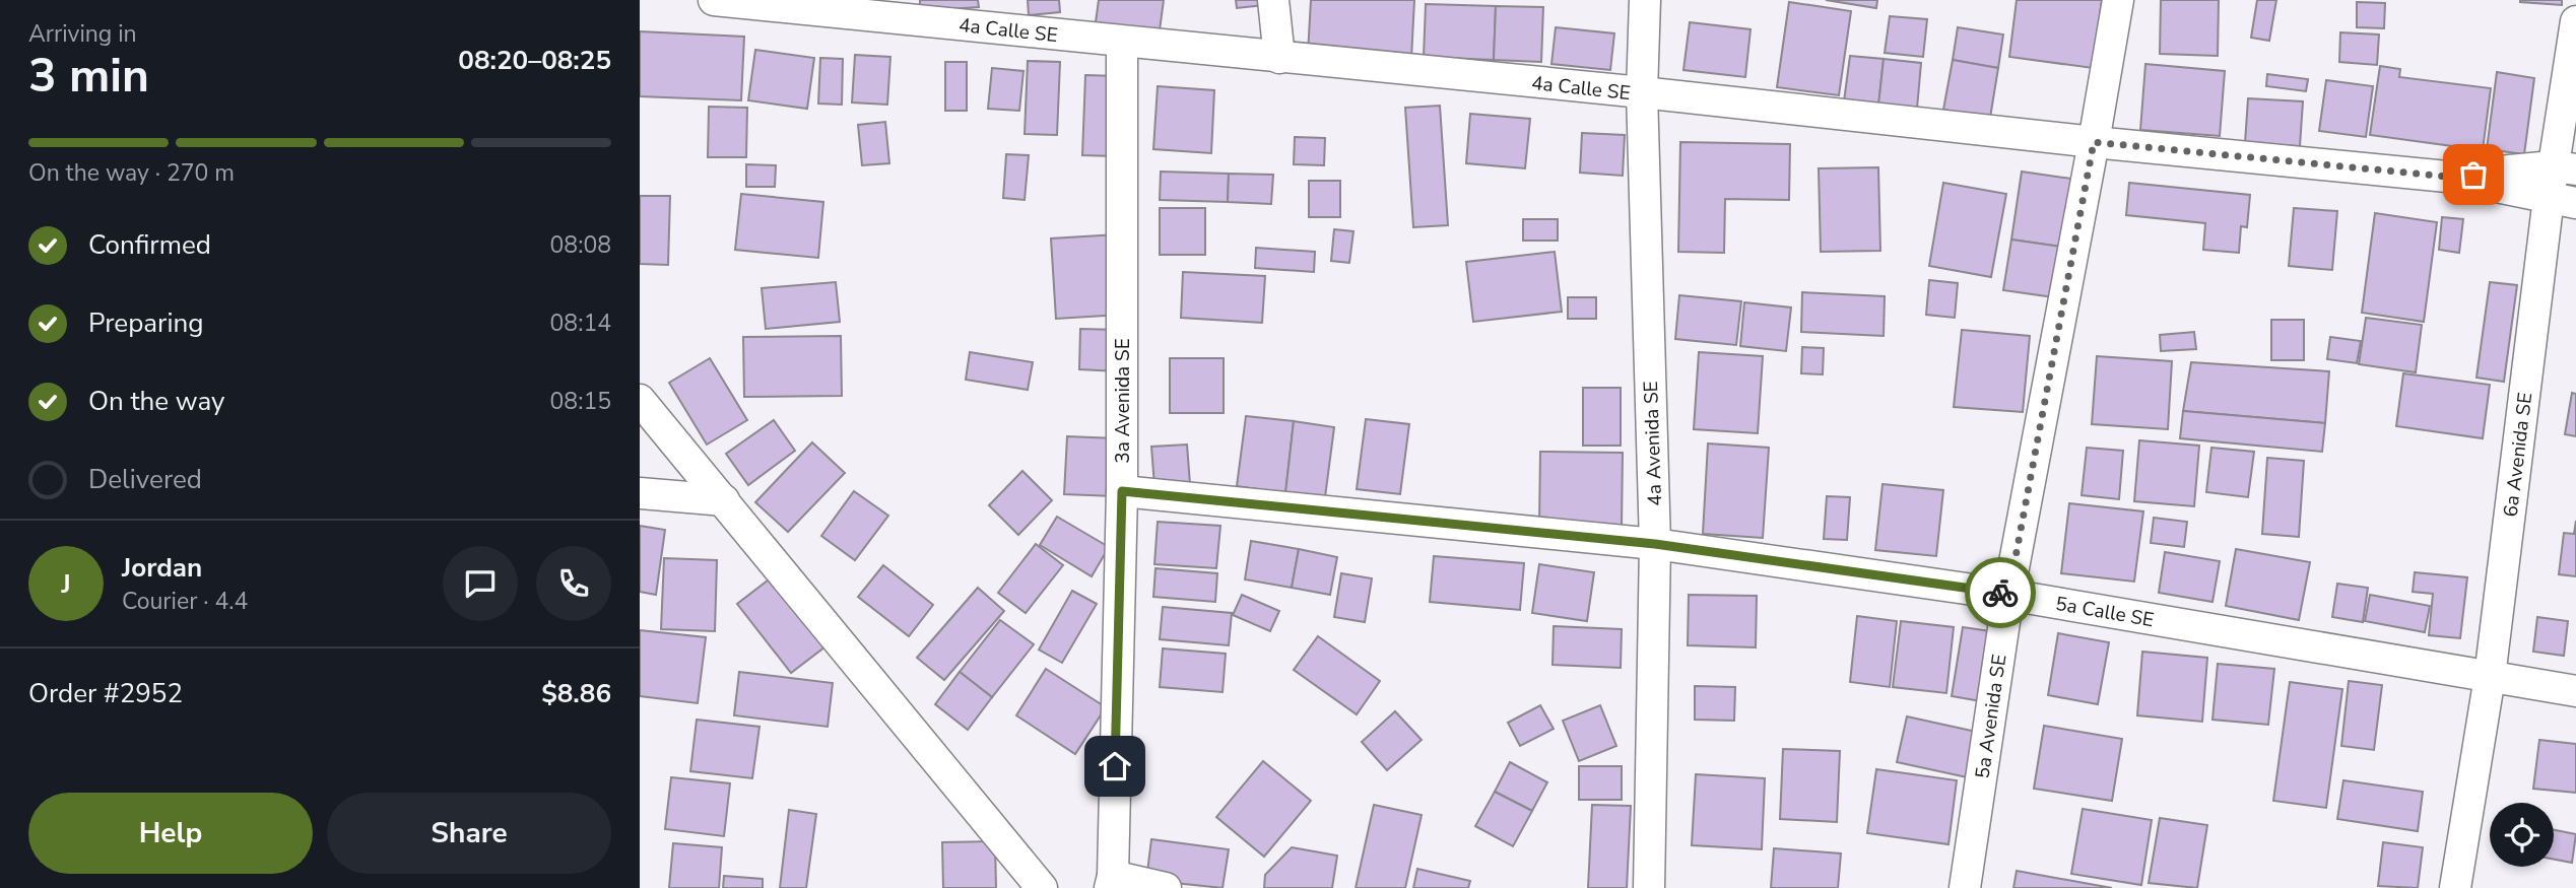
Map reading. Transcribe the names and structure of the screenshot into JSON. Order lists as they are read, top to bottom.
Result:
{
  "streets": {
    "street": [
      "4a Calle SE",
      "3a Avenida SE",
      "4a Avenida SE",
      "6a Avenida SE",
      "5a Calle SE",
      "5a Avenida SE"
    ]
  },
  "crossings": [
    ["4a Calle SE", "3a Avenida SE"],
    ["4a Calle SE", "4a Avenida SE"],
    ["4a Calle SE", "6a Avenida SE"],
    ["4a Calle SE", "5a Avenida SE"],
    ["3a Avenida SE", "5a Calle SE"],
    ["4a Avenida SE", "5a Calle SE"],
    ["6a Avenida SE", "5a Calle SE"],
    ["5a Calle SE", "5a Avenida SE"]
  ],
  "page": {
    "heading": ["3 min", "Arriving in", "08:20–08:25"],
    "panel": [
      "Jordan",
      "Courier · 4.4",
      "Order #2952",
      "$8.86"
    ],
    "bar": "On the way · 270 m",
    "list": [
      ["Confirmed", "08:08"],
      ["Preparing", "08:14"],
      ["On the way", "08:15"],
      "Delivered"
    ],
    "round": "J",
    "buttons": ["Help", "Share"]
  }
}
